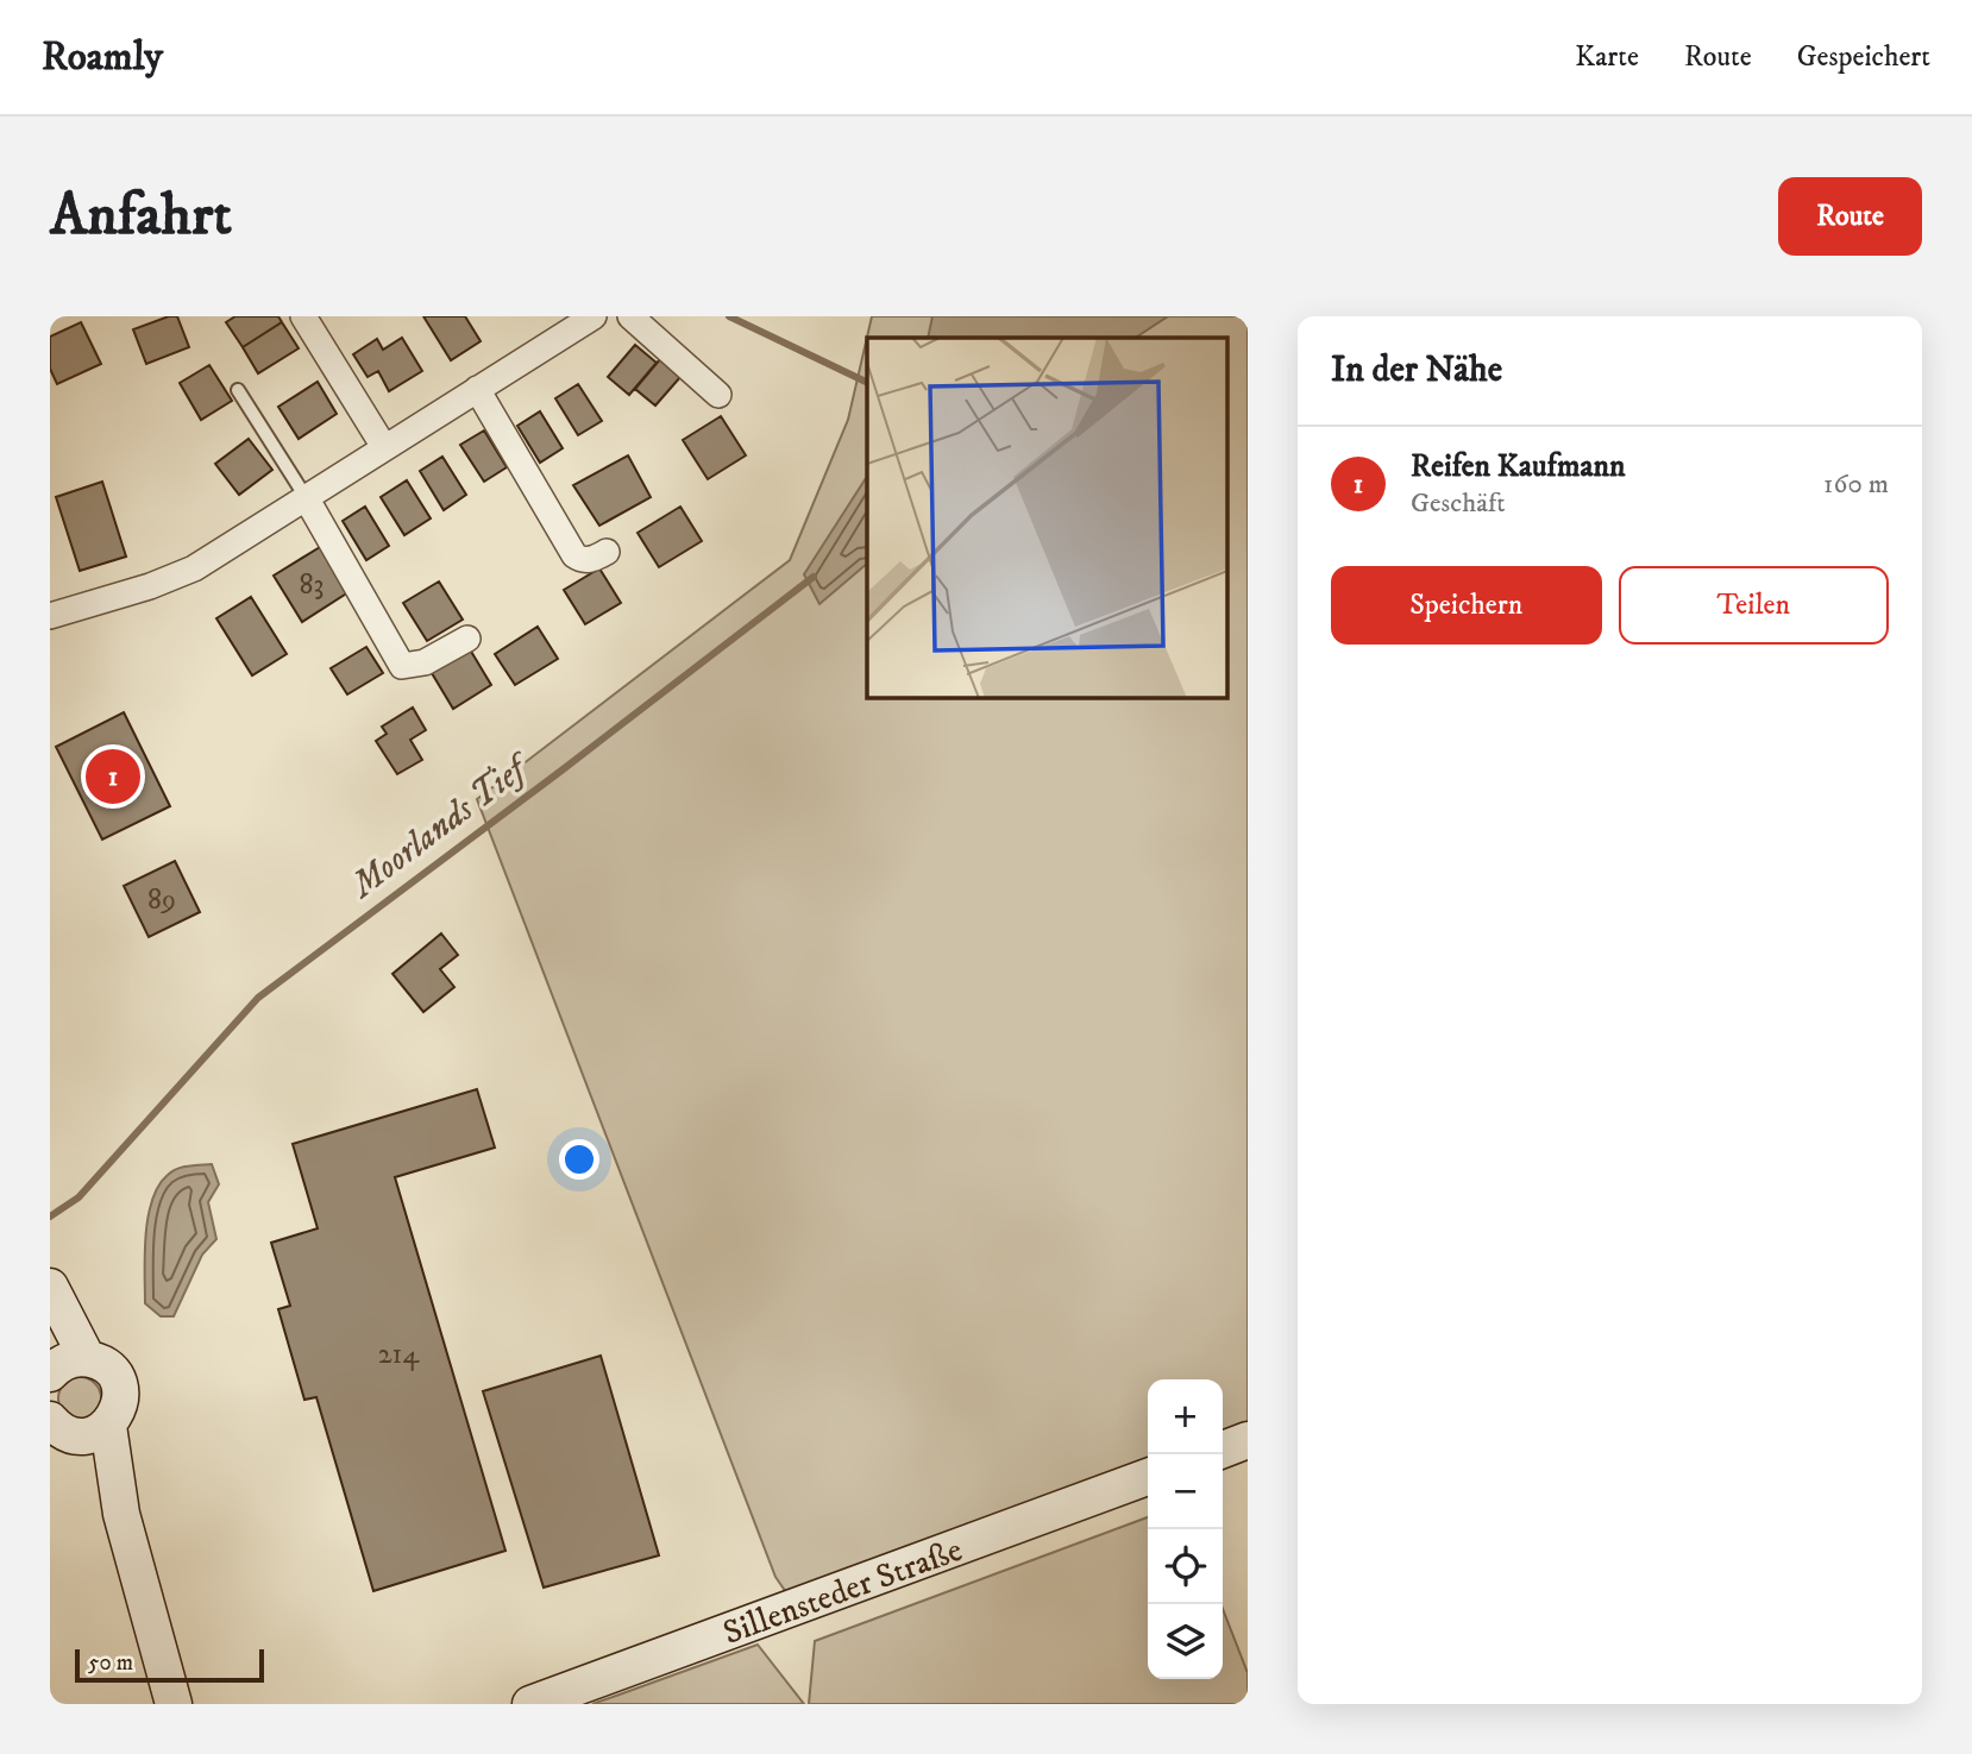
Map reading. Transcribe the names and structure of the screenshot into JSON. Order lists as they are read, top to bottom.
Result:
{
  "streets": {
    "street": ["Sillensteder Straße"]
  },
  "water": ["Moorlands Tief"],
  "house_numbers": ["83", "89", "214"],
  "scale_bar": "50 m",
  "page": {
    "header": "Roamly",
    "nav": ["Karte", "Route", "Gespeichert"],
    "buttons": [
      "Route",
      ["Speichern", "Teilen"]
    ],
    "title": "Anfahrt",
    "heading": "In der Nähe",
    "list": [
      {
        "mark": "1",
        "name": "Reifen Kaufmann",
        "note": "Geschäft",
        "value": "160 m"
      }
    ],
    "pins": "1",
    "map_buttons": ["+", "−"],
    "scale": "50 m"
  }
}
